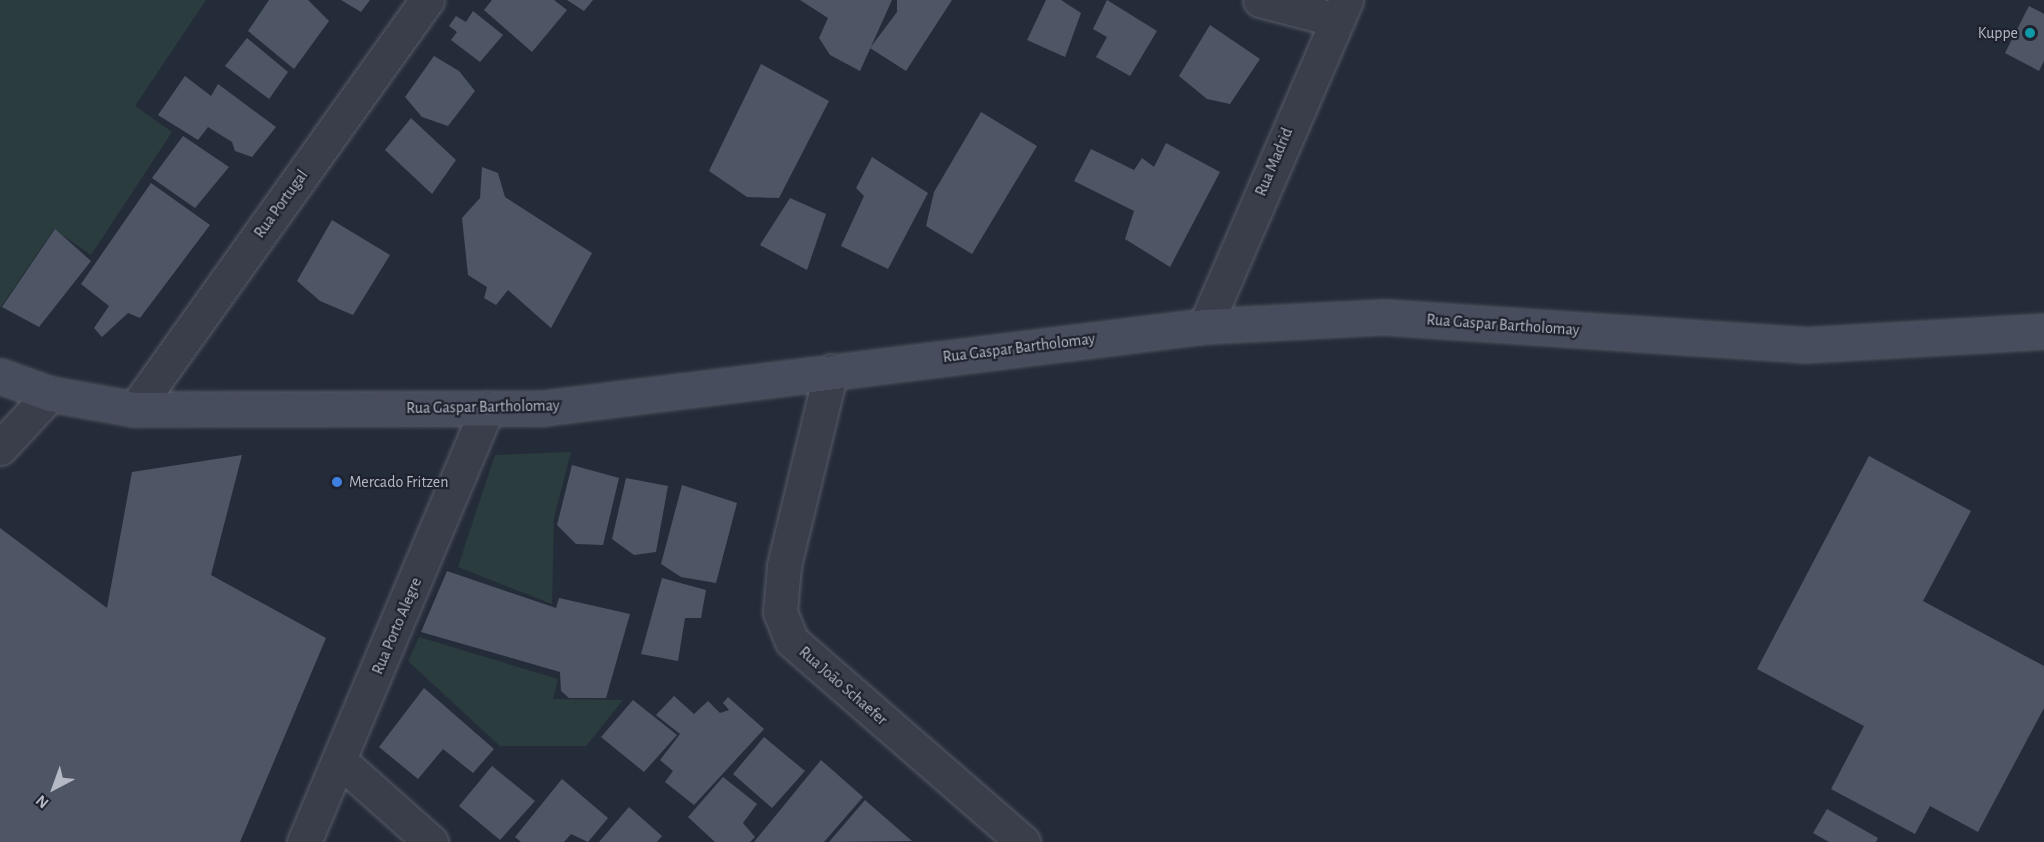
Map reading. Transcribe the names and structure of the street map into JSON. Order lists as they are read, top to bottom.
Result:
{
  "streets": {
    "main road": ["Rua Gaspar Bartholomay"],
    "street": [
      "Rua Madrid",
      "Rua Portugal",
      "Rua Porto Alegre",
      "Rua João Schaefer"
    ]
  },
  "crossings": [
    ["Rua Madrid", "Rua Gaspar Bartholomay"],
    ["Rua Portugal", "Rua Gaspar Bartholomay"],
    ["Rua Gaspar Bartholomay", "Rua Porto Alegre"],
    ["Rua Gaspar Bartholomay", "Rua João Schaefer"]
  ],
  "places": ["Kuppe", "Mercado Fritzen"],
  "north": "bottom left"
}
